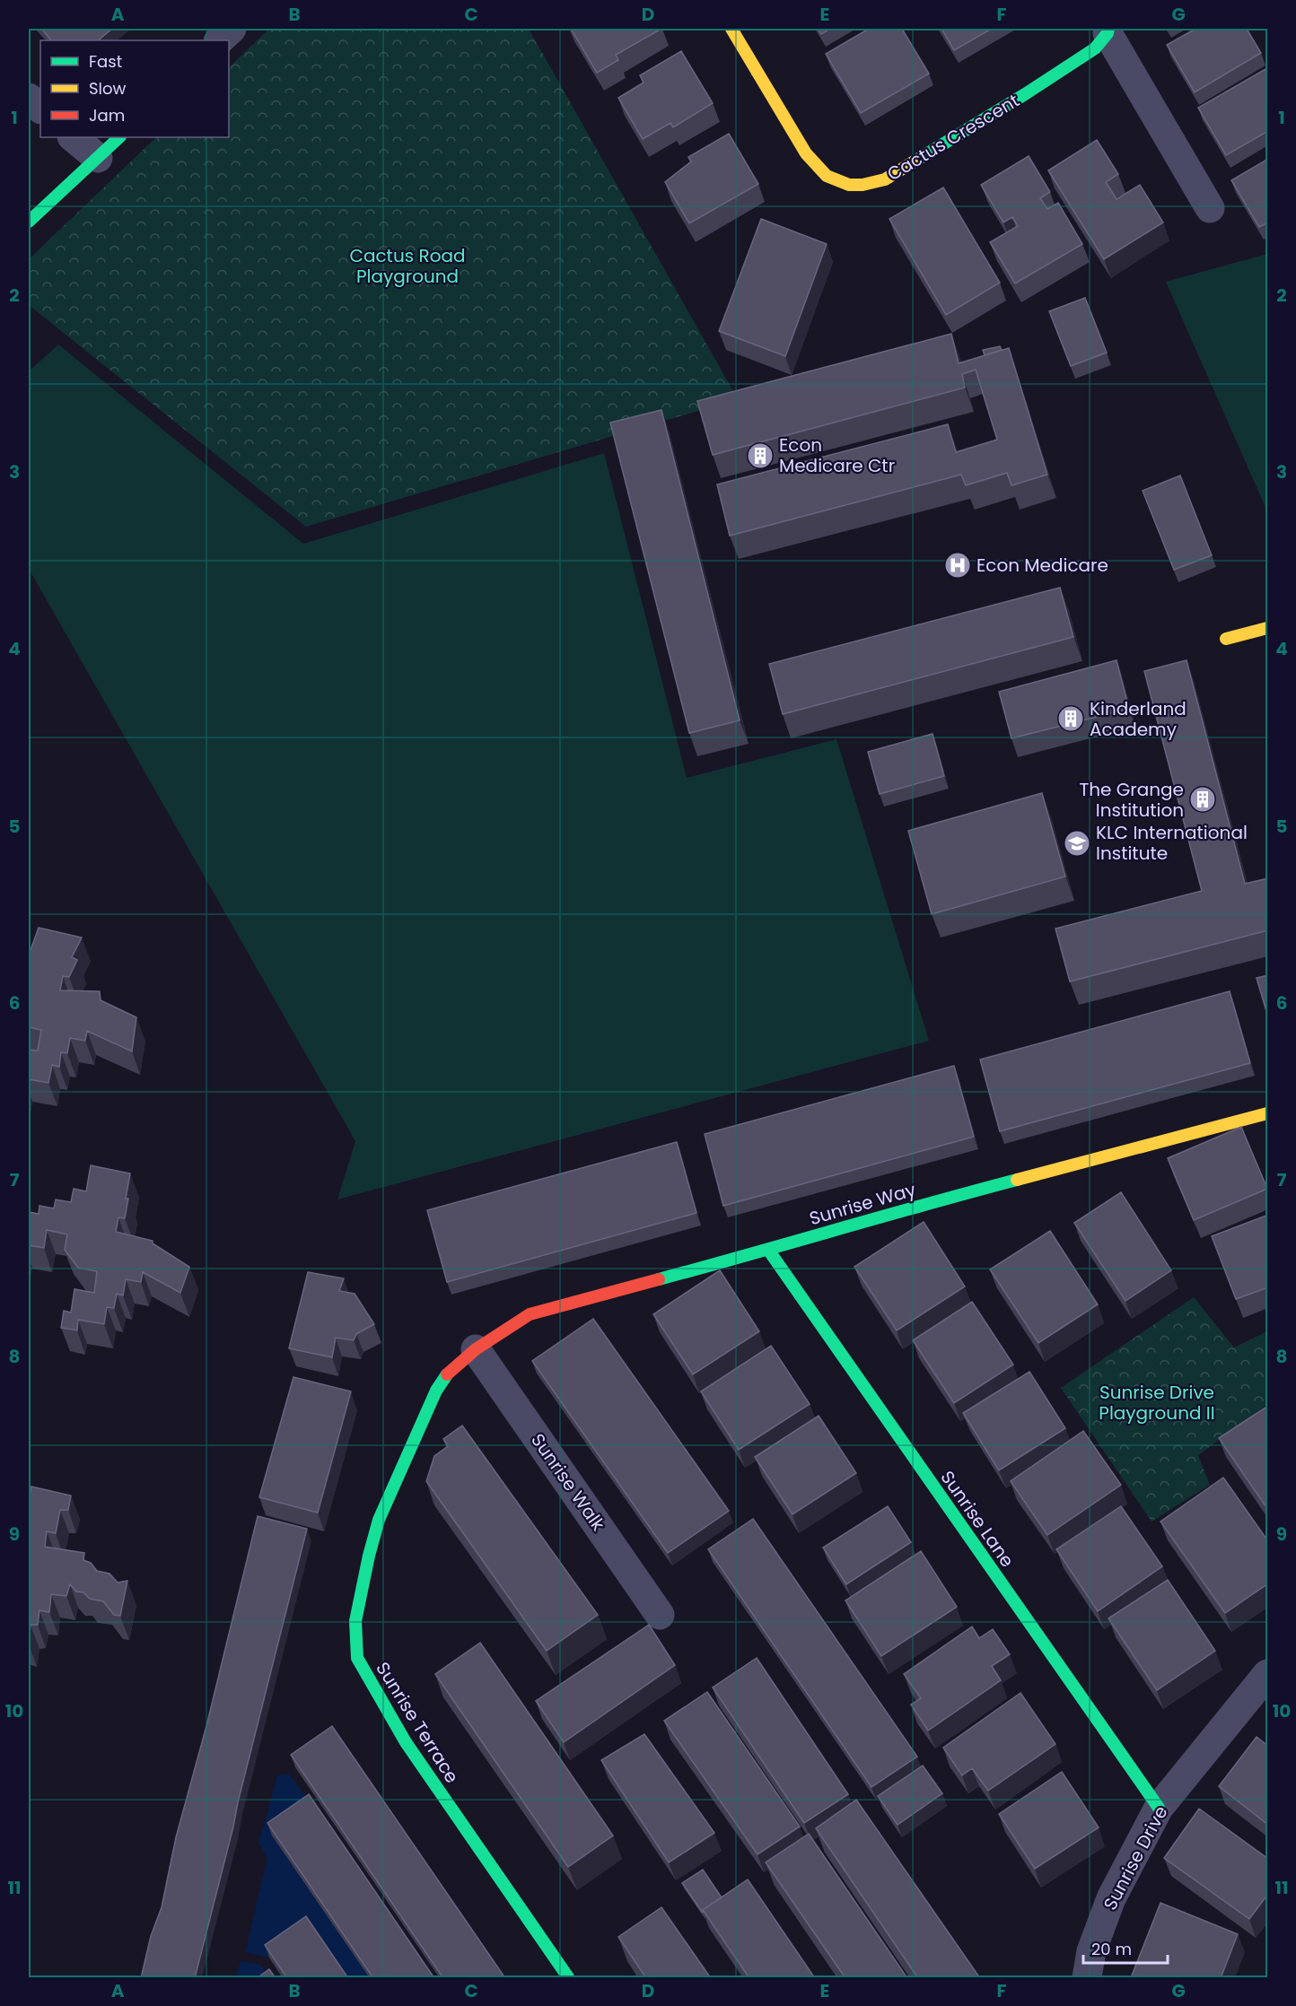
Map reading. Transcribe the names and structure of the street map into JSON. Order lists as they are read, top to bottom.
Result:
{
  "streets": {
    "street": [
      "Cactus Crescent",
      "Sunrise Way",
      "Sunrise Walk",
      "Sunrise Lane",
      "Sunrise Terrace",
      "Sunrise Drive"
    ]
  },
  "crossings": [
    ["Sunrise Way", "Sunrise Walk"],
    ["Sunrise Way", "Sunrise Lane"],
    ["Sunrise Way", "Sunrise Terrace"],
    ["Sunrise Walk", "Sunrise Terrace"],
    ["Sunrise Lane", "Sunrise Drive"]
  ],
  "parks": ["Cactus Road Playground", "Sunrise Drive Playground II"],
  "places": {
    "building": ["Econ Medicare Ctr", "Kinderland Academy", "The Grange Institution"],
    "hospital": ["Econ Medicare"],
    "school or university": ["KLC International Institute"]
  },
  "legend": ["Fast", "Slow", "Jam"],
  "scale_bar": "20 m",
  "grid": {
    "columns": [
      "A",
      "B",
      "C",
      "D",
      "E",
      "F",
      "G"
    ],
    "rows": [
      "1",
      "2",
      "3",
      "4",
      "5",
      "6",
      "7",
      "8",
      "9",
      "10",
      "11"
    ]
  }
}
